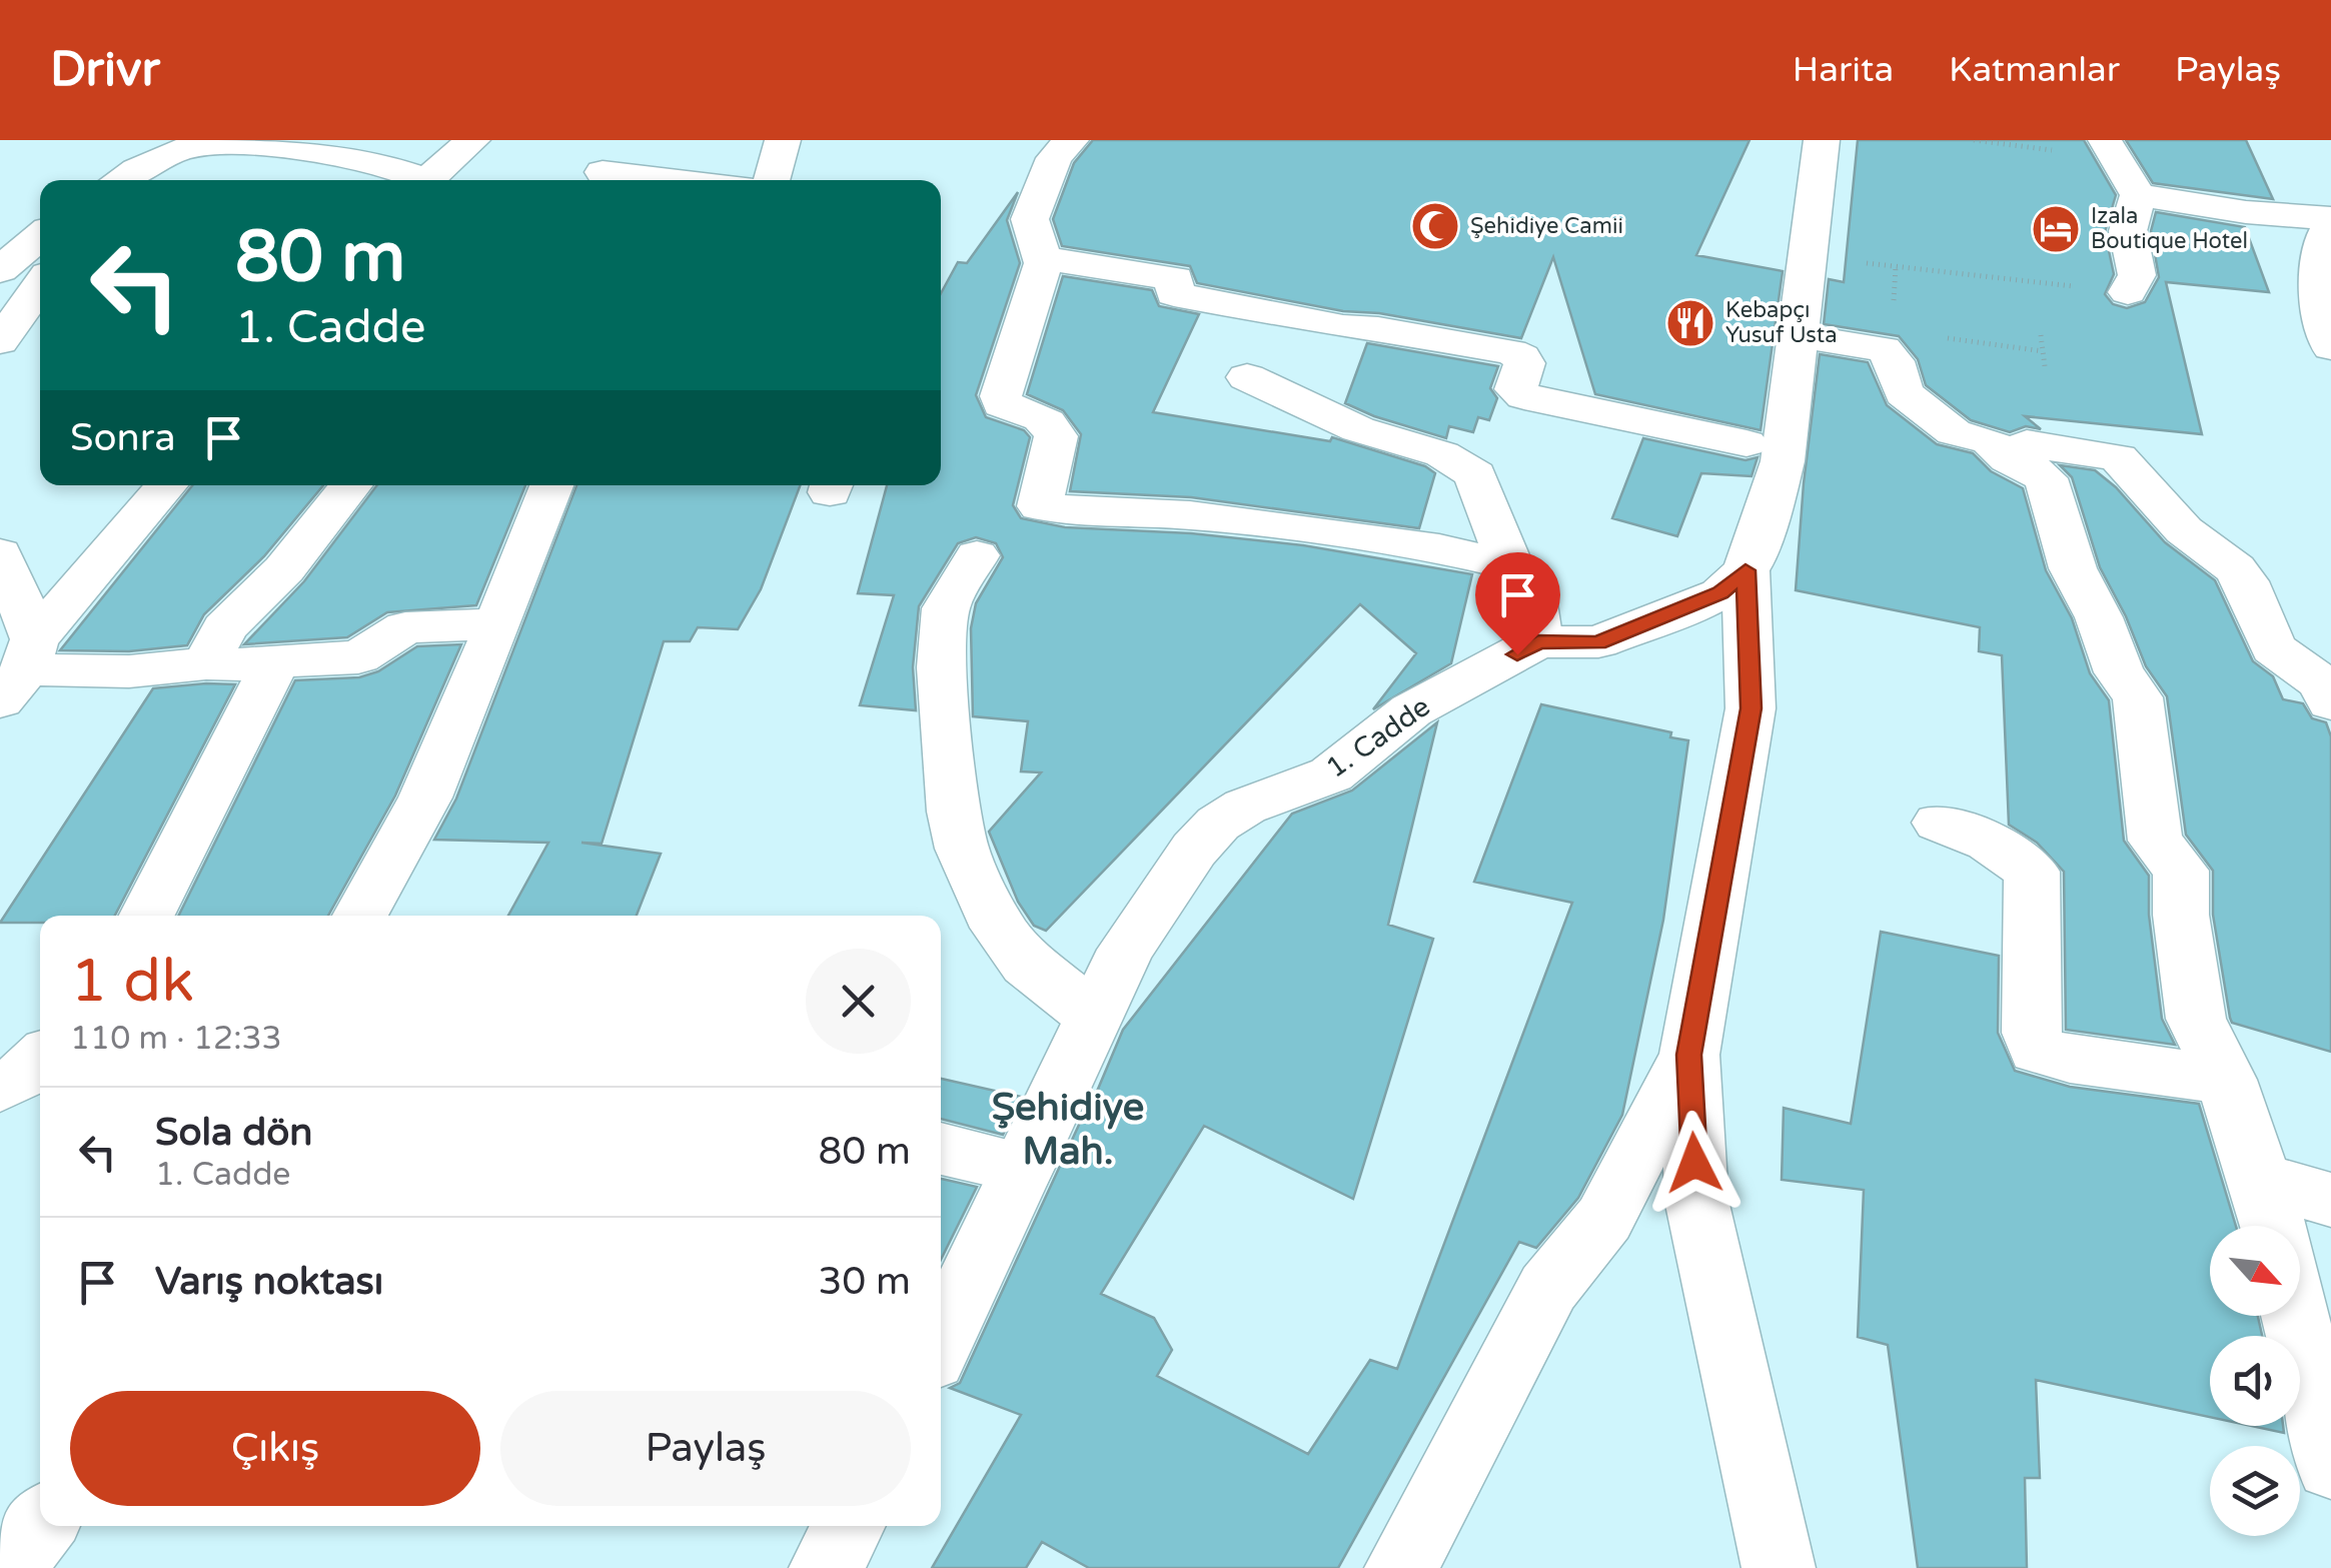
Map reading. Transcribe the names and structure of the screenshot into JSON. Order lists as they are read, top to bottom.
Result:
{
  "streets": {
    "street": ["1. Cadde"]
  },
  "districts": ["Şehidiye Mah."],
  "places": {
    "mosque": ["Şehidiye Camii"],
    "hotel": ["Izala Boutique Hotel"],
    "restaurant": ["Kebapçı Yusuf Usta"]
  },
  "north": "bottom right",
  "page": {
    "header": "Drivr",
    "nav": ["Harita", "Katmanlar", "Paylaş"],
    "turn": ["80 m", "1. Cadde"],
    "then": "Sonra",
    "heading": ["1 dk", "110 m · 12:33"],
    "list": [
      {
        "name": "Sola dön",
        "note": "1. Cadde",
        "value": "80 m"
      },
      {
        "name": "Varış noktası",
        "value": "30 m"
      }
    ],
    "buttons": ["Çıkış", "Paylaş"]
  }
}
